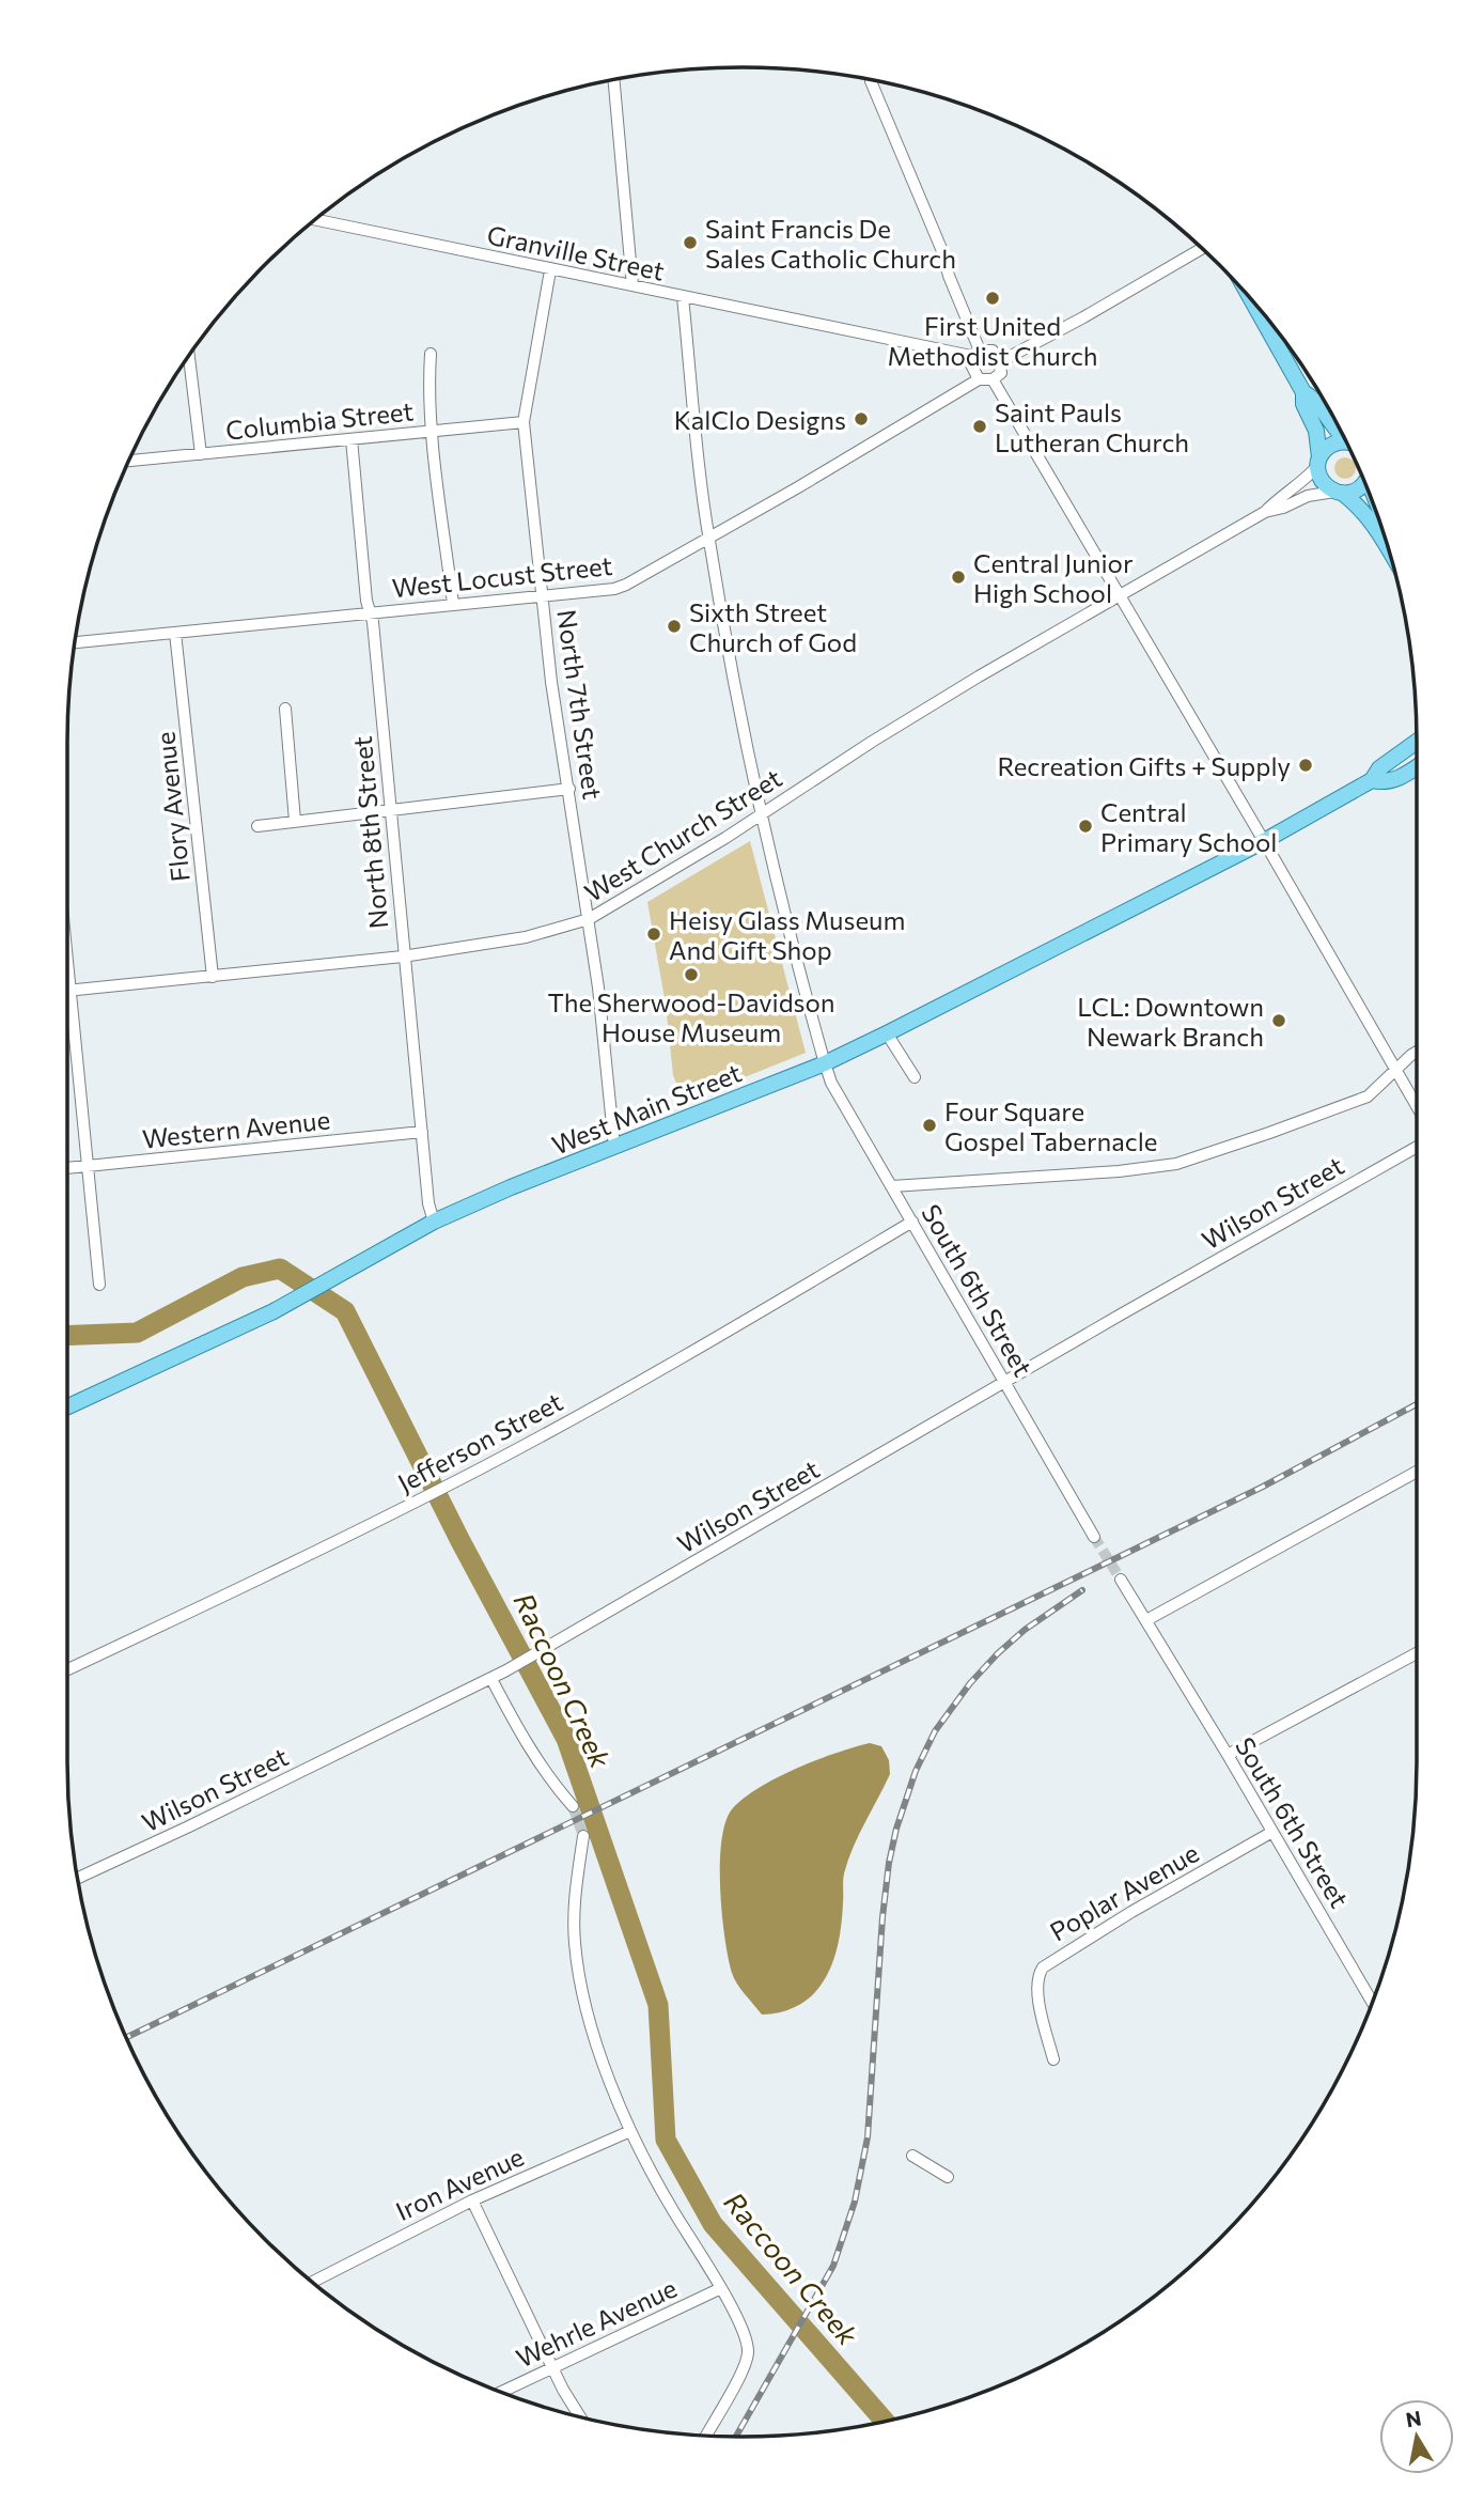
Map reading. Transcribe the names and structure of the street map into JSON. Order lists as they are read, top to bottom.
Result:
{
  "streets": {
    "main road": ["West Main Street"],
    "street": [
      "Granville Street",
      "Columbia Street",
      "West Locust Street",
      "North 7th Street",
      "Flory Avenue",
      "North 8th Street",
      "West Church Street",
      "Western Avenue",
      "Wilson Street",
      "South 6th Street",
      "Jefferson Street",
      "Poplar Avenue",
      "Iron Avenue",
      "Wehrle Avenue"
    ]
  },
  "crossings": [
    ["Granville Street", "West Locust Street"],
    ["Granville Street", "North 7th Street"],
    ["Granville Street", "South 6th Street"],
    ["Columbia Street", "North 7th Street"],
    ["Columbia Street", "North 8th Street"],
    ["West Locust Street", "North 7th Street"],
    ["West Locust Street", "Flory Avenue"],
    ["West Locust Street", "North 8th Street"],
    ["West Locust Street", "South 6th Street"],
    ["North 7th Street", "West Church Street"],
    ["North 7th Street", "West Main Street"],
    ["Flory Avenue", "West Church Street"],
    ["North 8th Street", "West Church Street"],
    ["North 8th Street", "West Main Street"],
    ["North 8th Street", "Western Avenue"],
    ["West Church Street", "South 6th Street"],
    ["West Main Street", "South 6th Street"],
    ["Wilson Street", "South 6th Street"],
    ["South 6th Street", "Jefferson Street"],
    ["South 6th Street", "Poplar Avenue"]
  ],
  "water": ["Raccoon Creek"],
  "places": [
    "Saint Francis De Sales Catholic Church",
    "First United Methodist Church",
    "KalClo Designs",
    "Saint Pauls Lutheran Church",
    "Central Junior High School",
    "Sixth Street Church of God",
    "Recreation Gifts + Supply",
    "Central Primary School",
    "Heisy Glass Museum And Gift Shop",
    "The Sherwood-Davidson House Museum",
    "LCL: Downtown Newark Branch",
    "Four Square Gospel Tabernacle"
  ],
  "north": "top"
}
